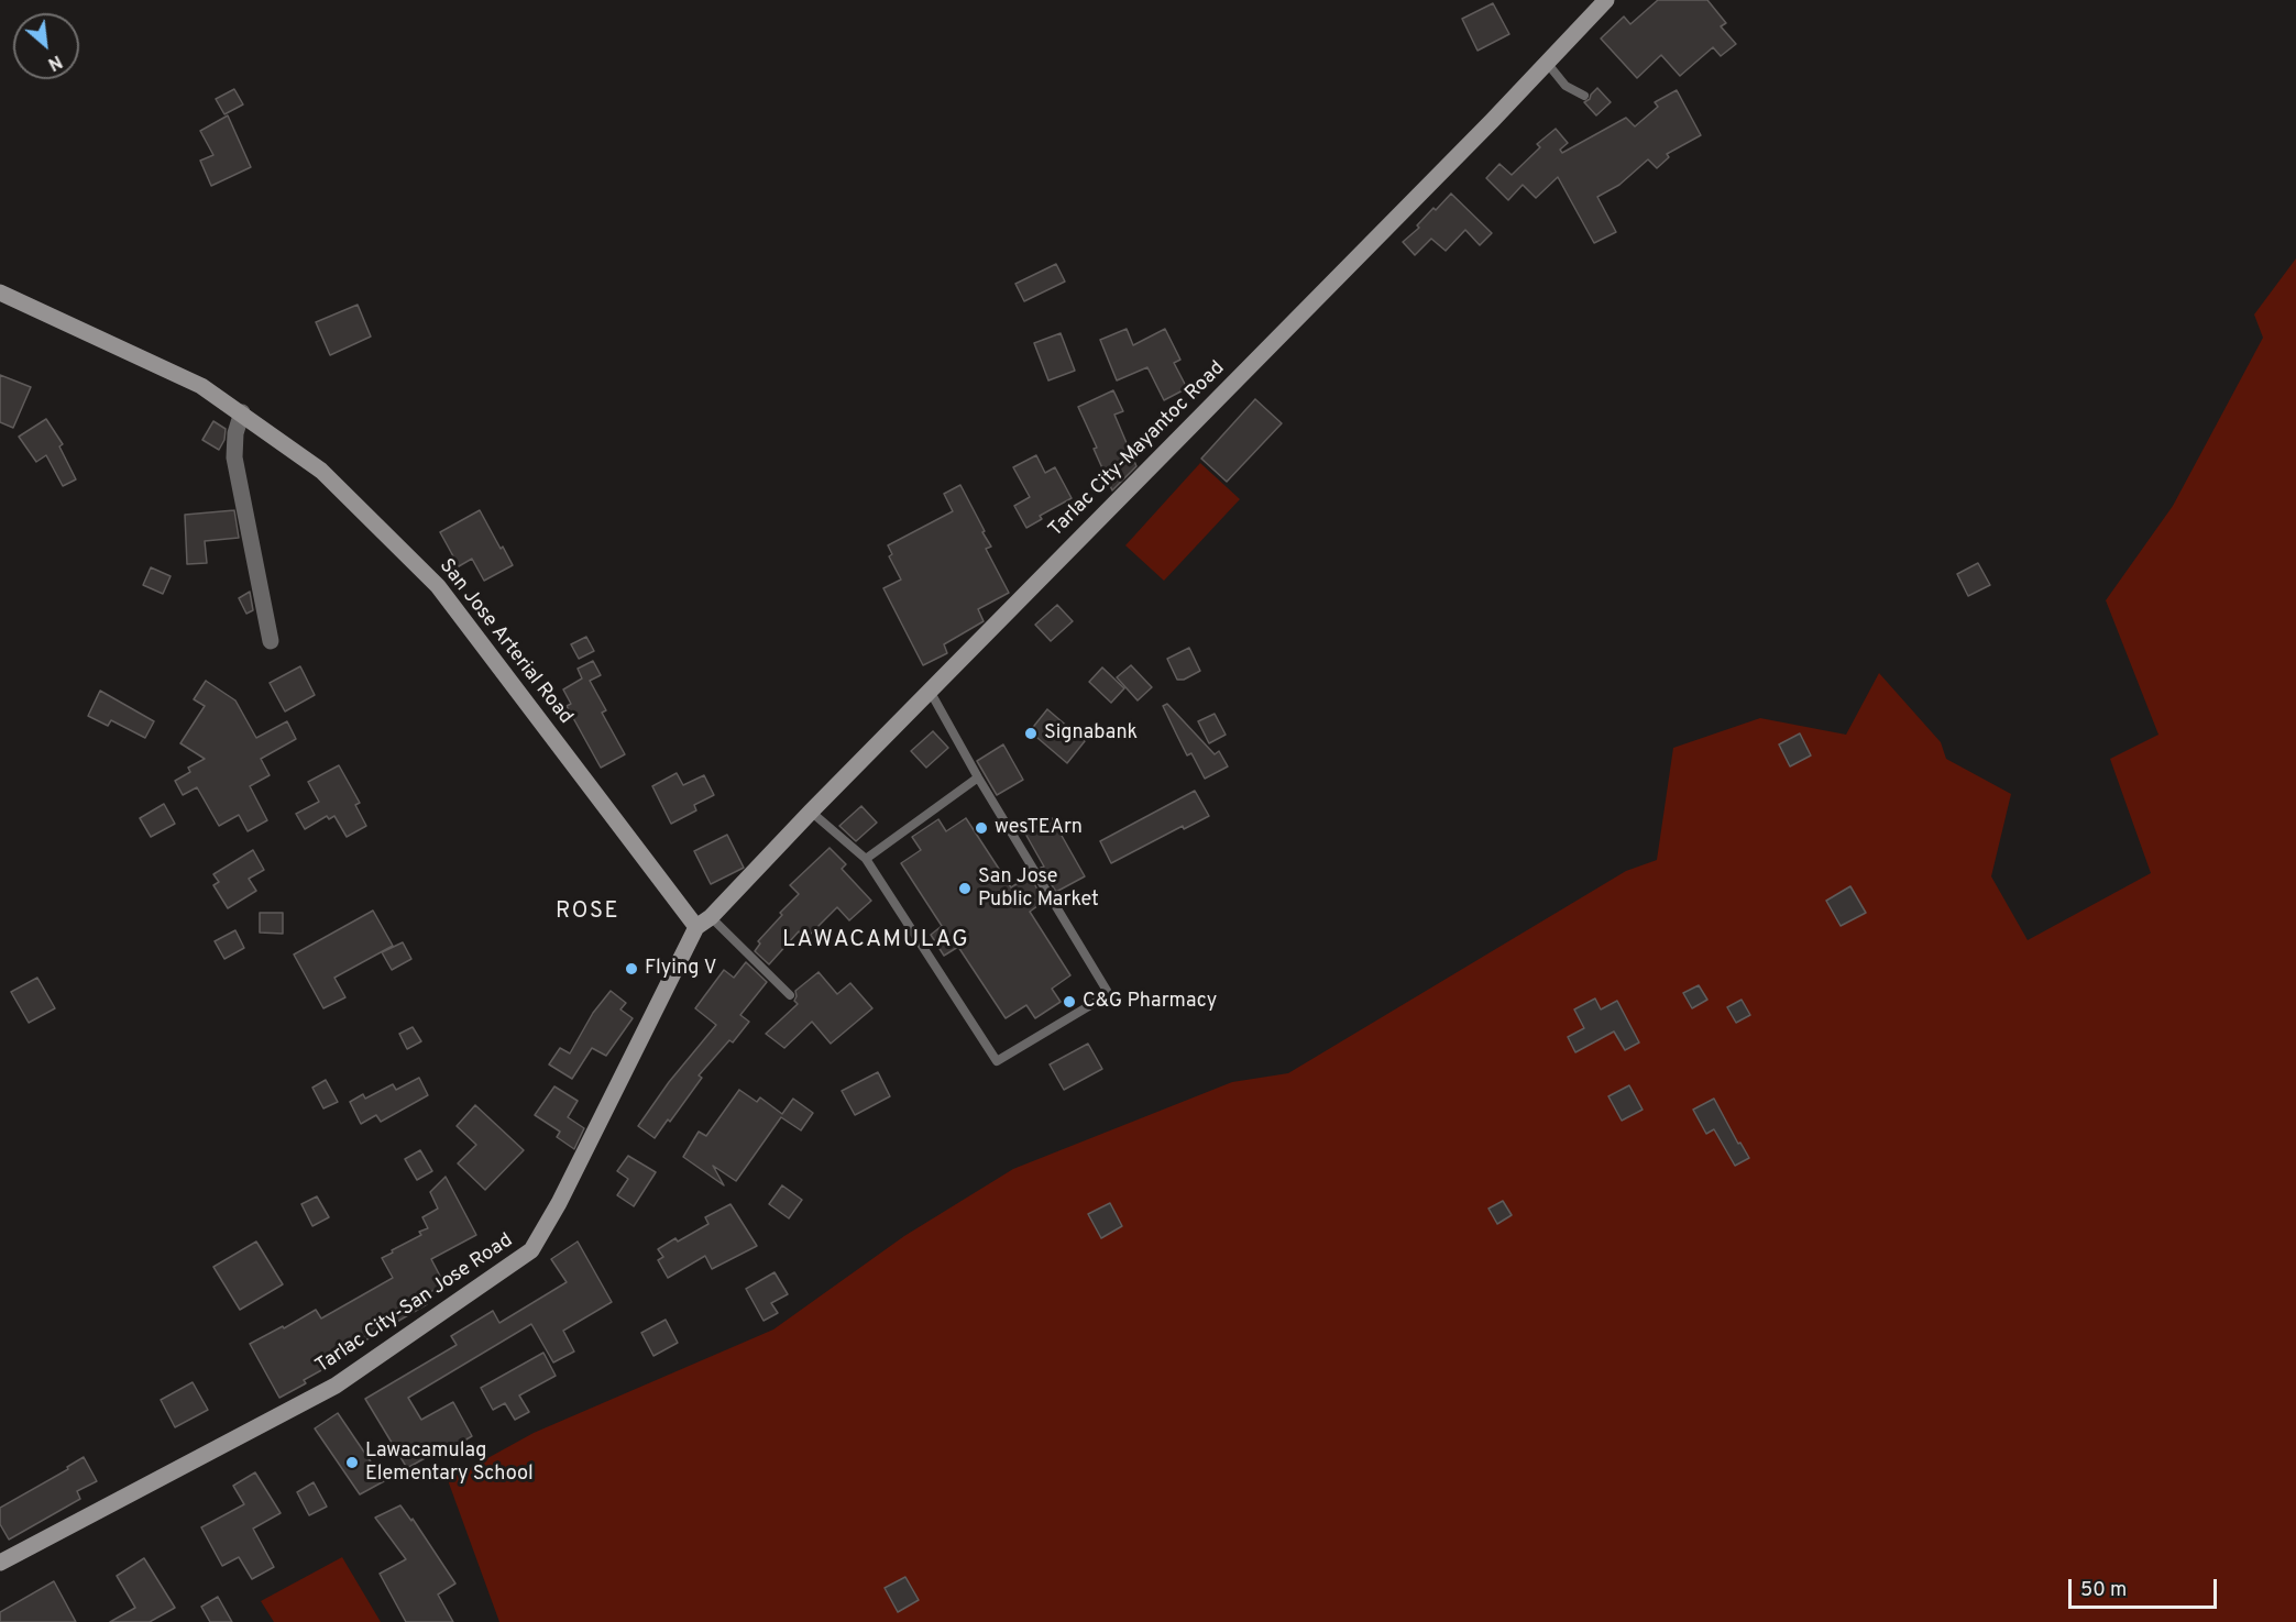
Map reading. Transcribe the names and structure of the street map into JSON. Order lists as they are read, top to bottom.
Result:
{
  "streets": {
    "main road": ["Tarlac City-Mayantoc Road", "San Jose Arterial Road", "Tarlac City-San Jose Road"]
  },
  "crossings": [
    ["Tarlac City-Mayantoc Road", "San Jose Arterial Road"],
    ["Tarlac City-Mayantoc Road", "Tarlac City-San Jose Road"],
    ["San Jose Arterial Road", "Tarlac City-San Jose Road"]
  ],
  "districts": ["ROSE", "LAWACAMULAG"],
  "places": [
    "Signabank",
    "wesTEArn",
    "San Jose Public Market",
    "Flying V",
    "C&G Pharmacy",
    "Lawacamulag Elementary School"
  ],
  "scale_bar": "50 m",
  "north": "bottom right"
}
